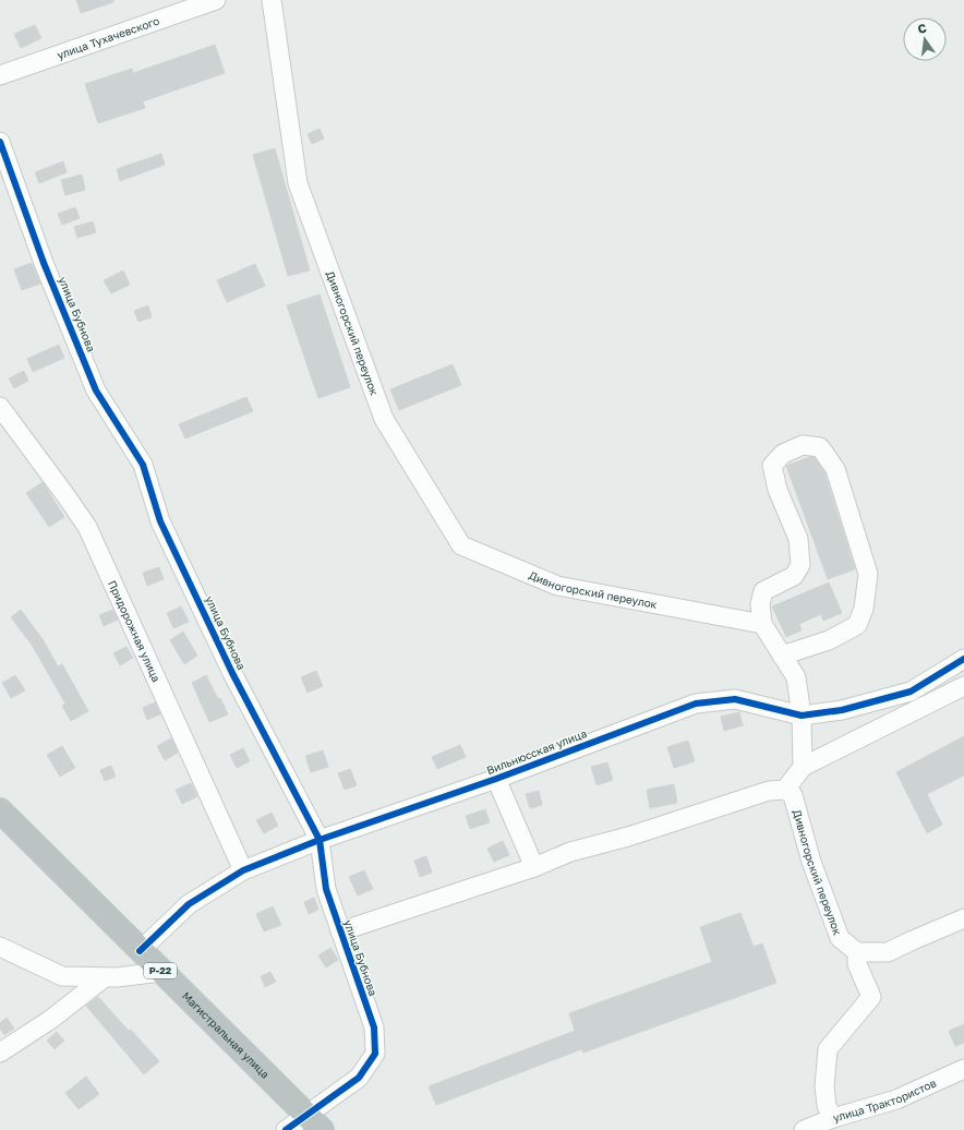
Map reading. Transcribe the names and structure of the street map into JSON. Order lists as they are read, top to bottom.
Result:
{
  "streets": {
    "highway": ["Р-22", "Магистральная улица"],
    "street": [
      "улица Тухачевского",
      "улица Бубнова",
      "Дивногорский переулок",
      "Придорожная улица",
      "Вильнюсская улица",
      "улица Трактористов"
    ]
  },
  "crossings": [
    ["улица Бубнова", "Вильнюсская улица"],
    ["улица Бубнова", "Магистральная улица"],
    ["Придорожная улица", "Вильнюсская улица"],
    ["Вильнюсская улица", "Магистральная улица"]
  ],
  "north": "top"
}
